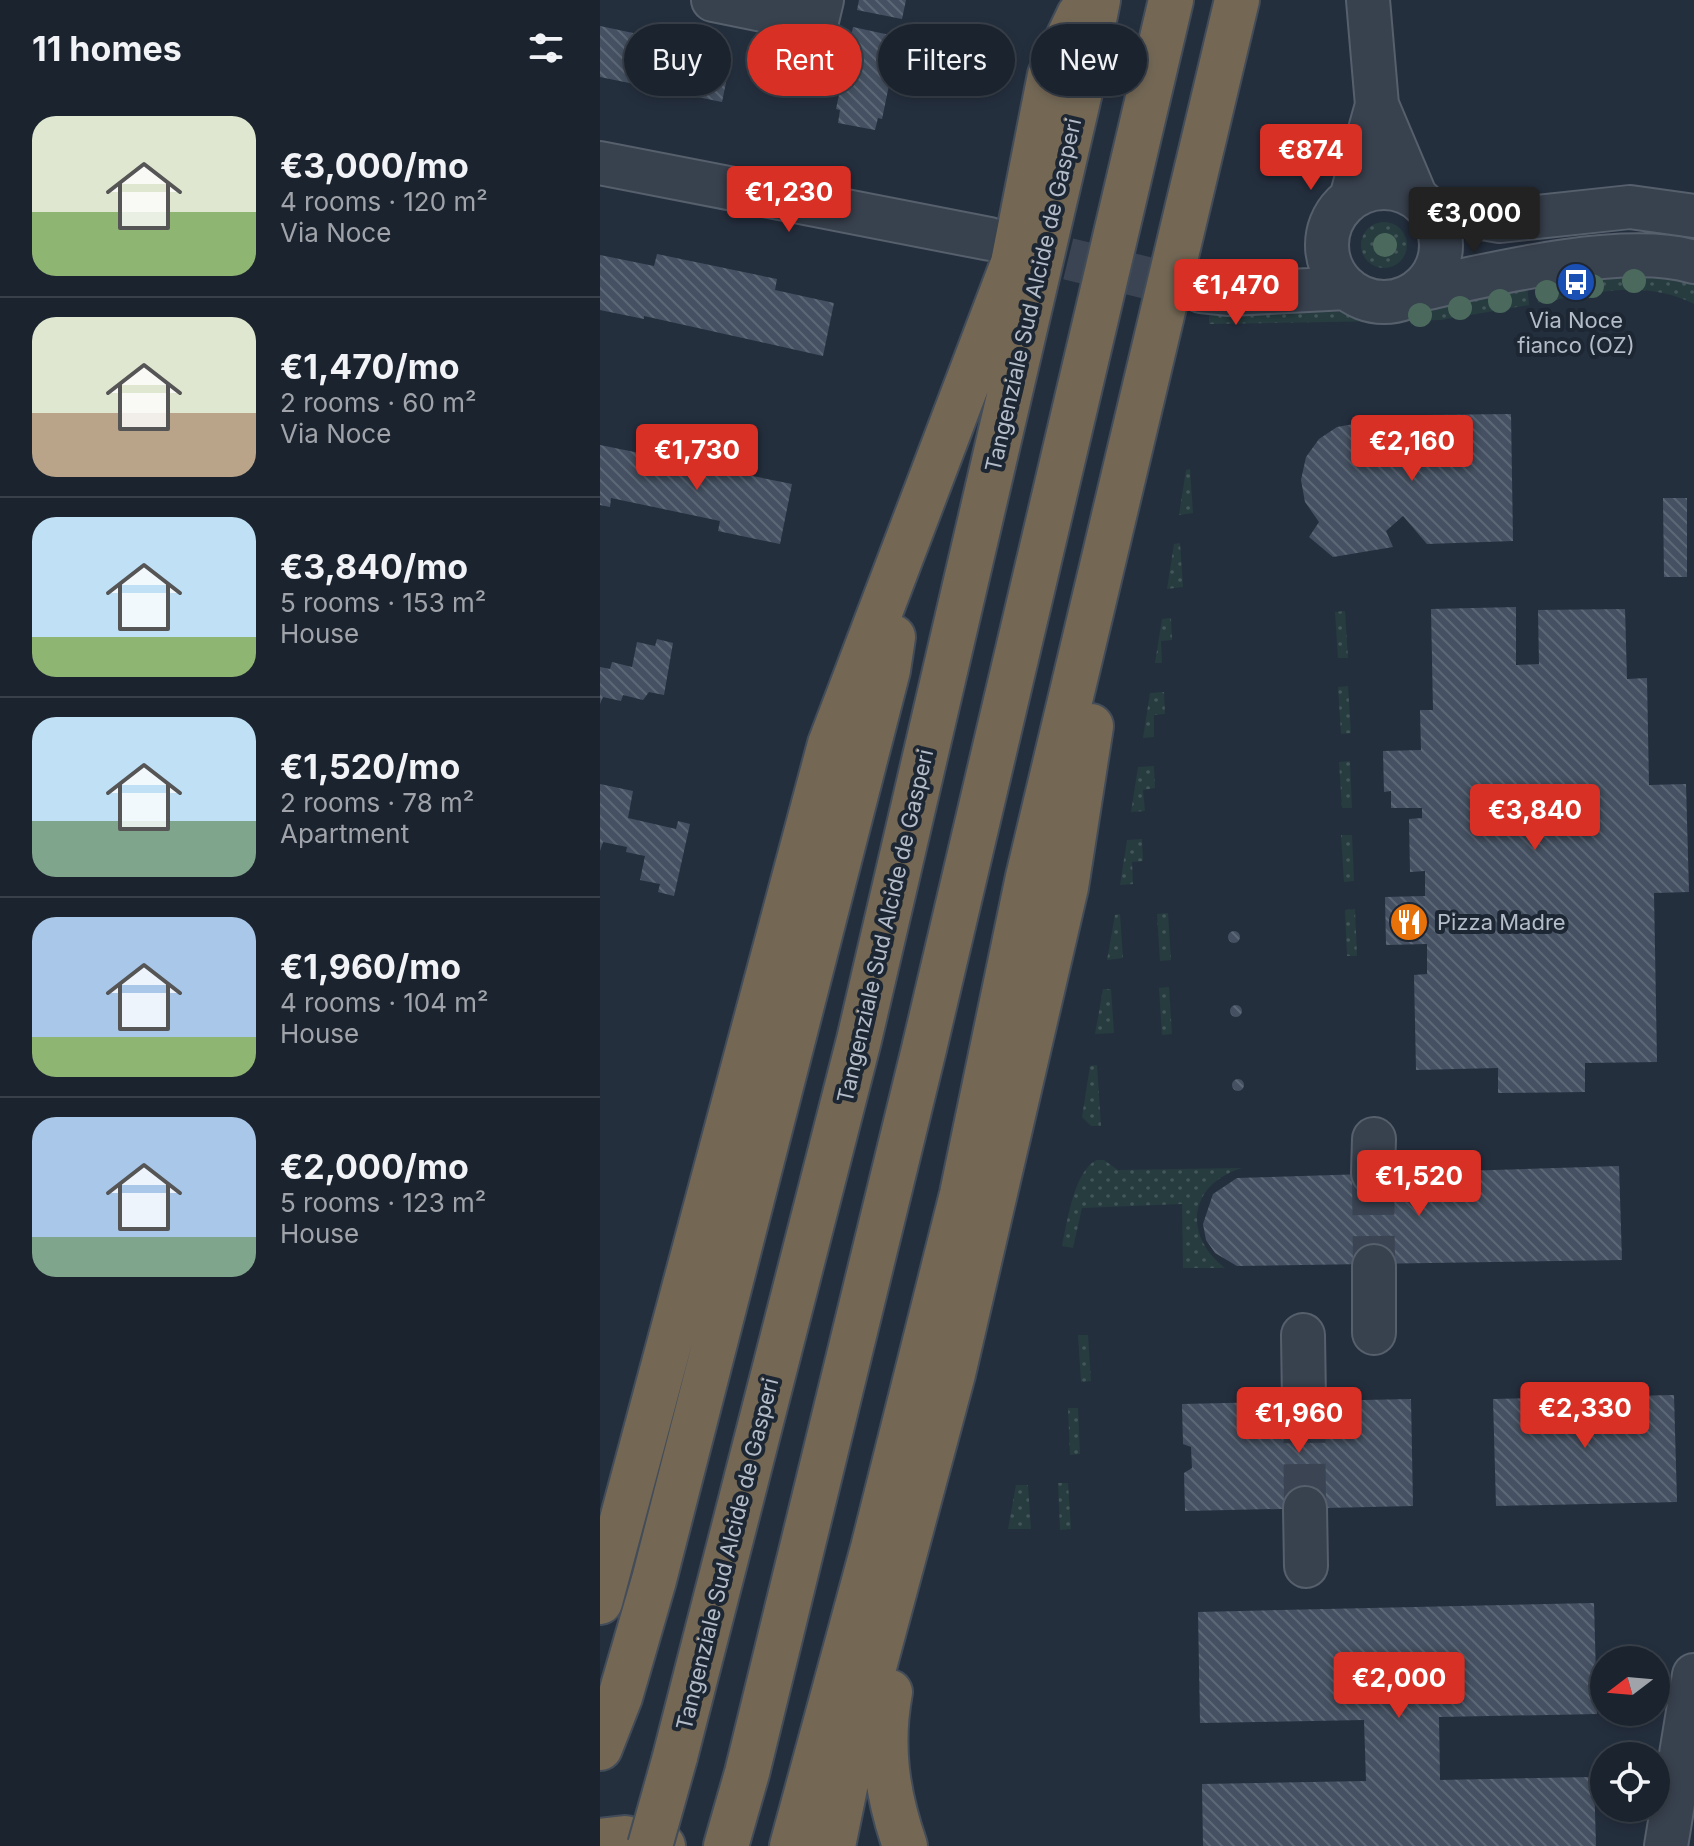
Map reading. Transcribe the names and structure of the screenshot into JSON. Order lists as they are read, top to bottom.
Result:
{
  "streets": {
    "highway": ["Tangenziale Sud Alcide de Gasperi"]
  },
  "places": {
    "bus stop": ["Via Noce fianco (OZ)"],
    "restaurant": ["Pizza Madre"]
  },
  "north": "left",
  "page": {
    "heading": "11 homes",
    "chip": [
      "Buy",
      "Rent",
      "Filters",
      "New"
    ],
    "list": [
      {
        "name": "€3,000/mo",
        "note": "4 rooms · 120 m² · Via Noce"
      },
      {
        "name": "€1,470/mo",
        "note": "2 rooms · 60 m² · Via Noce"
      },
      {
        "name": "€3,840/mo",
        "note": "5 rooms · 153 m² · House"
      },
      {
        "name": "€1,520/mo",
        "note": "2 rooms · 78 m² · Apartment"
      },
      {
        "name": "€1,960/mo",
        "note": "4 rooms · 104 m² · House"
      },
      {
        "name": "€2,000/mo",
        "note": "5 rooms · 123 m² · House"
      }
    ],
    "price": [
      "€874",
      "€1,230",
      "€3,000",
      "€1,470",
      "€2,160",
      "€1,730",
      "€3,840",
      "€1,520",
      "€2,330",
      "€1,960",
      "€2,000"
    ]
  }
}
